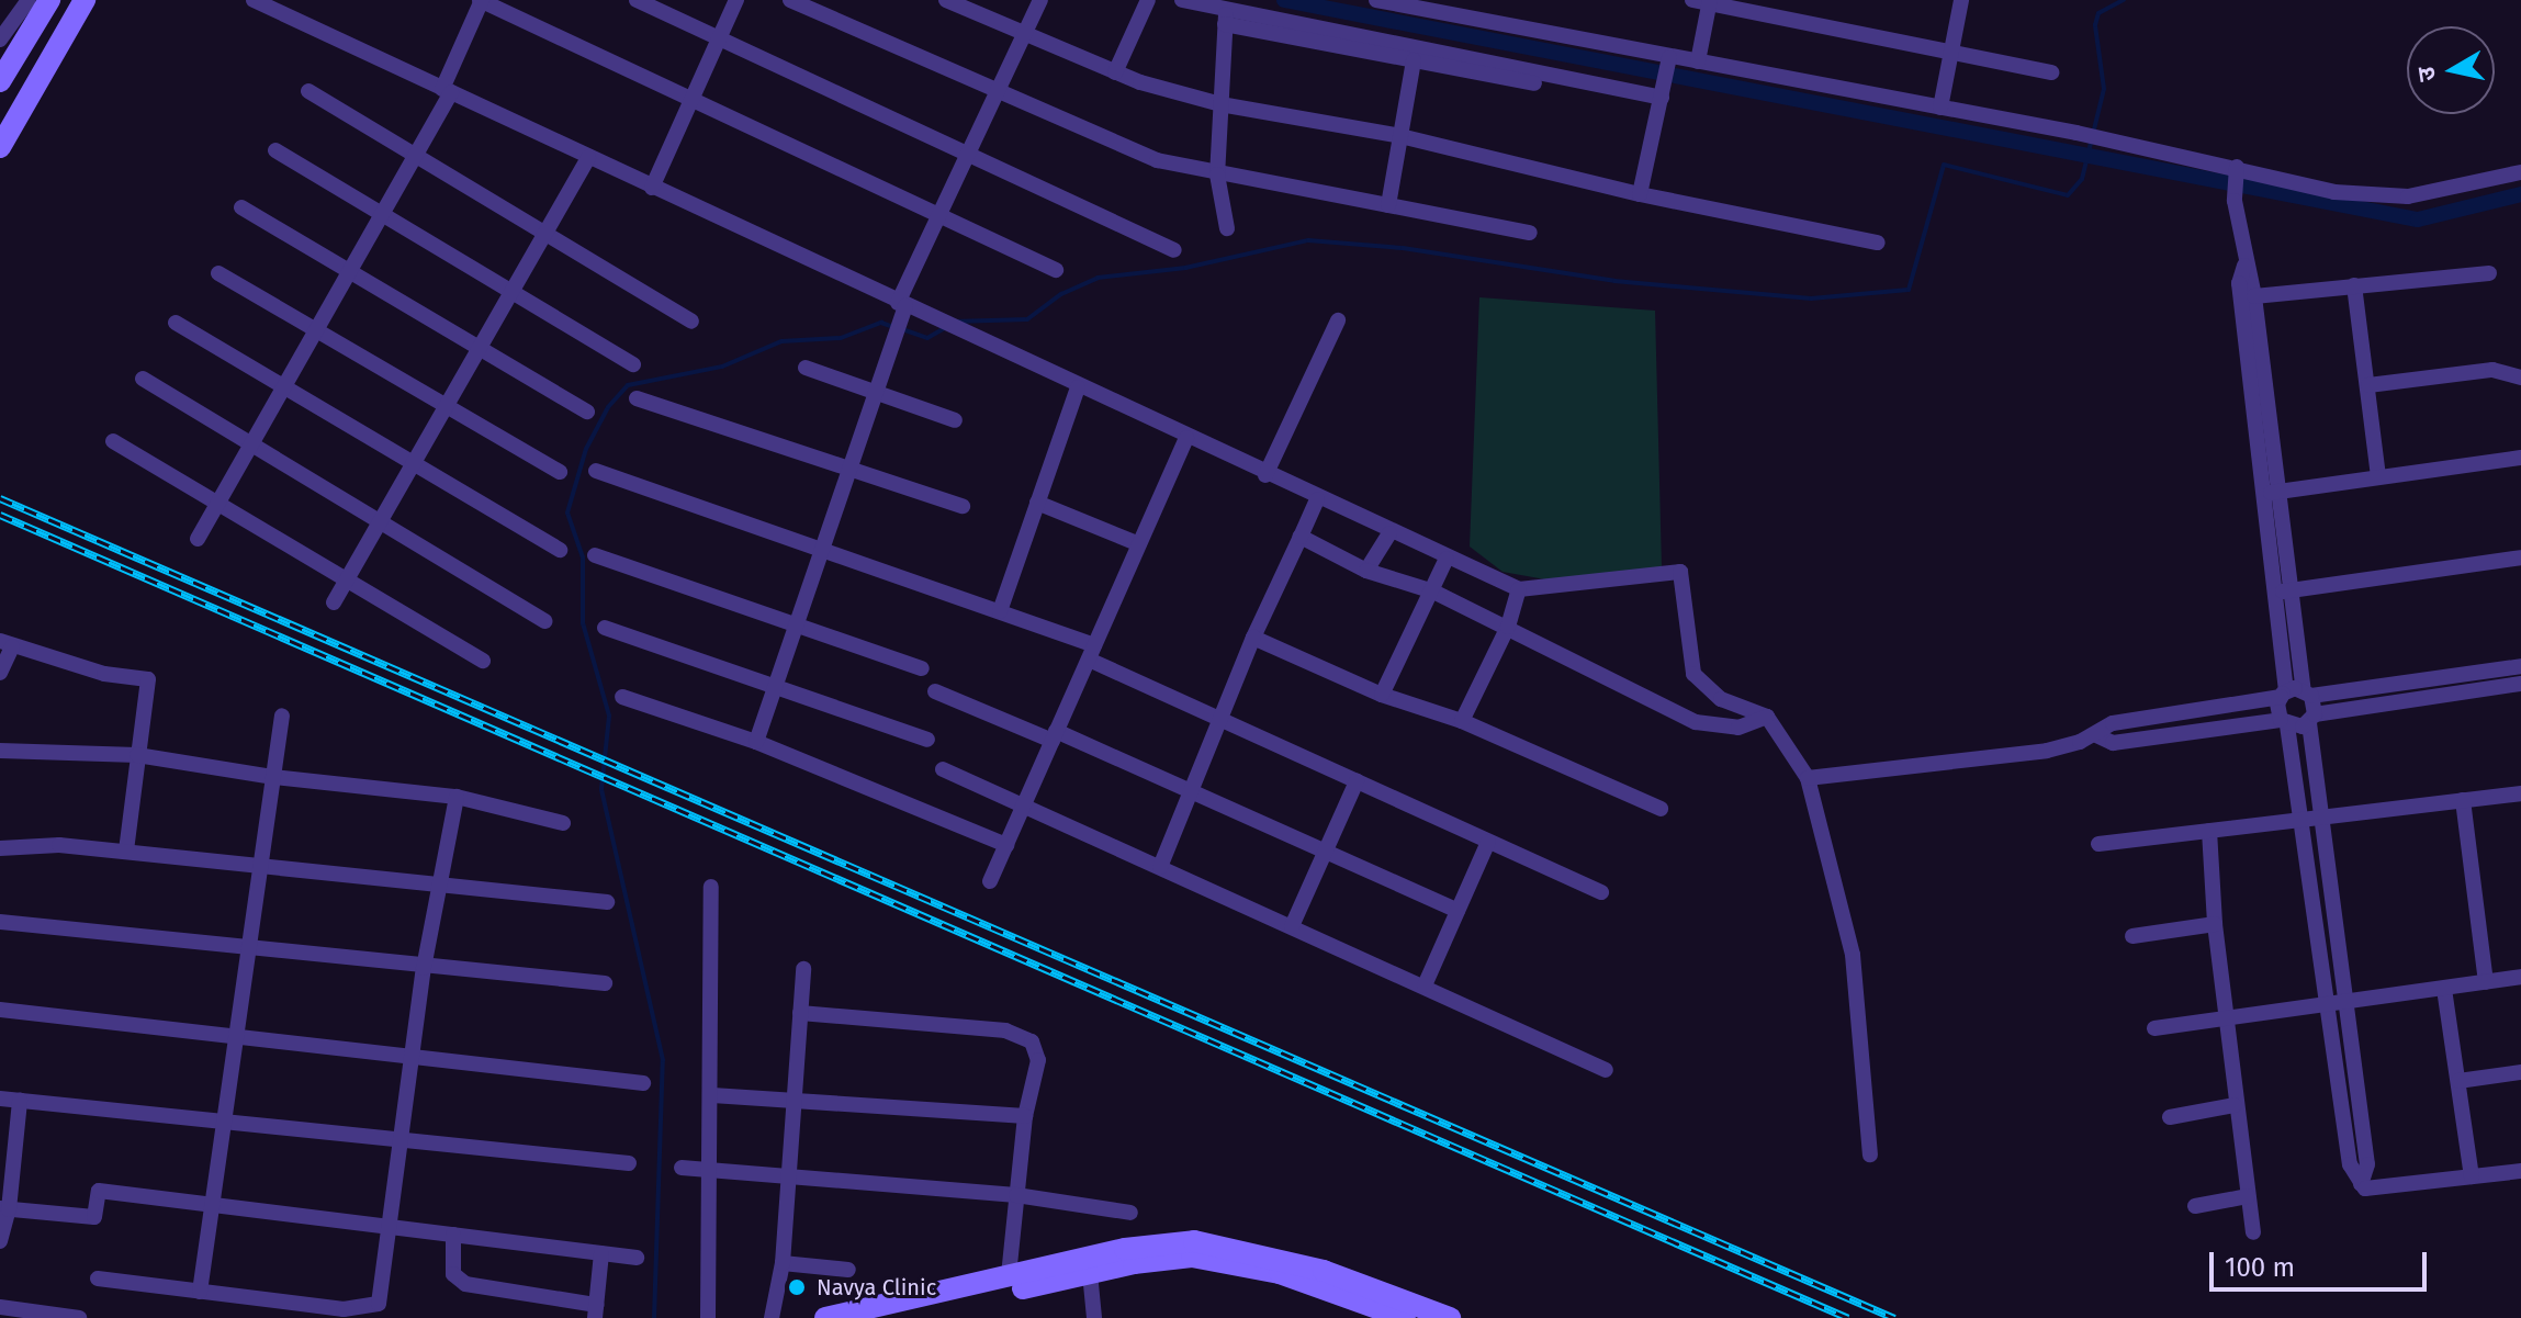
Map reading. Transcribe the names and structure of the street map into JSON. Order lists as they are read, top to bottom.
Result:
{
  "places": ["Navya Clinic"],
  "scale_bar": "100 m",
  "north": "left"
}
